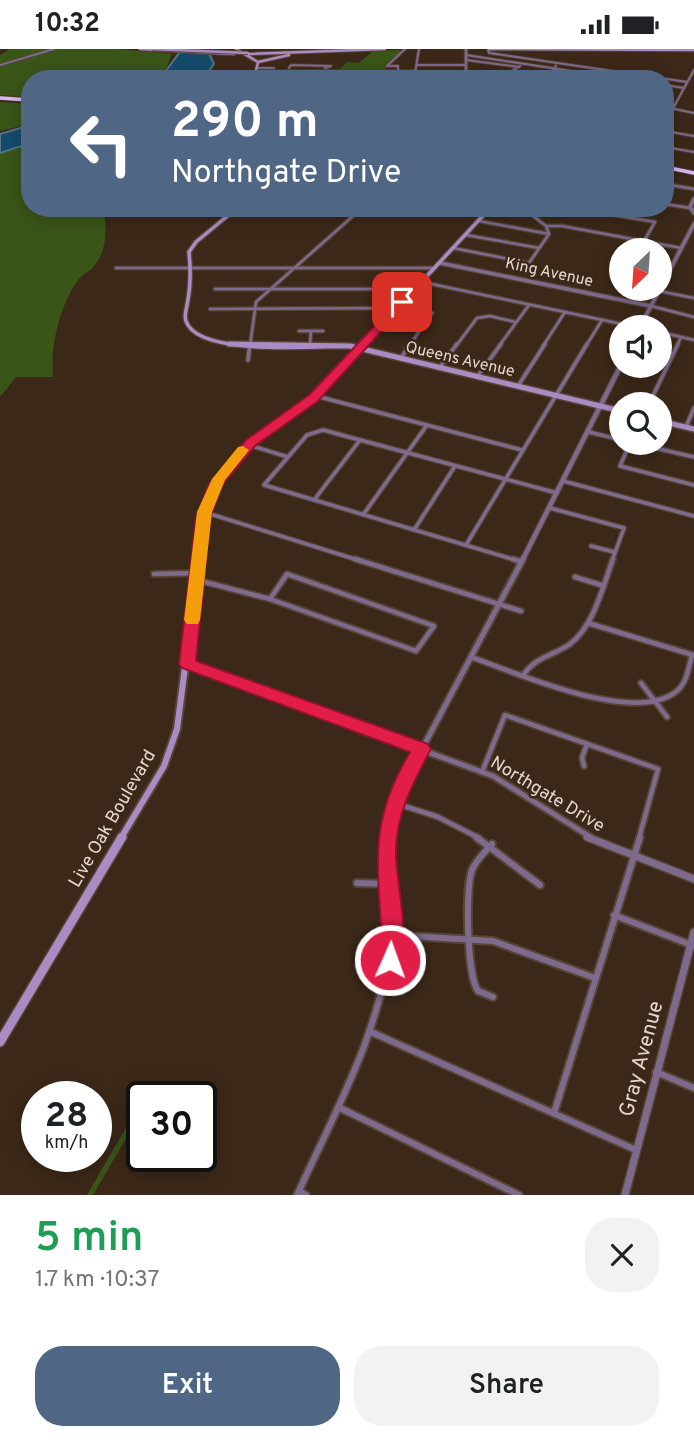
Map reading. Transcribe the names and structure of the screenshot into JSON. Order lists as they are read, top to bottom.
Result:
{
  "streets": {
    "main road": ["Queens Avenue", "Live Oak Boulevard"],
    "street": ["King Avenue", "Northgate Drive", "Gray Avenue"]
  },
  "crossings": [
    ["King Avenue", "Live Oak Boulevard"],
    ["Queens Avenue", "Live Oak Boulevard"],
    ["Northgate Drive", "Live Oak Boulevard"]
  ],
  "north": "bottom left",
  "page": {
    "status": "10:32",
    "turn": ["290 m", "Northgate Drive"],
    "speed": "28 km/h",
    "limit": "30",
    "heading": ["5 min", "1.7 km · 10:37"],
    "buttons": ["Exit", "Share"]
  }
}
